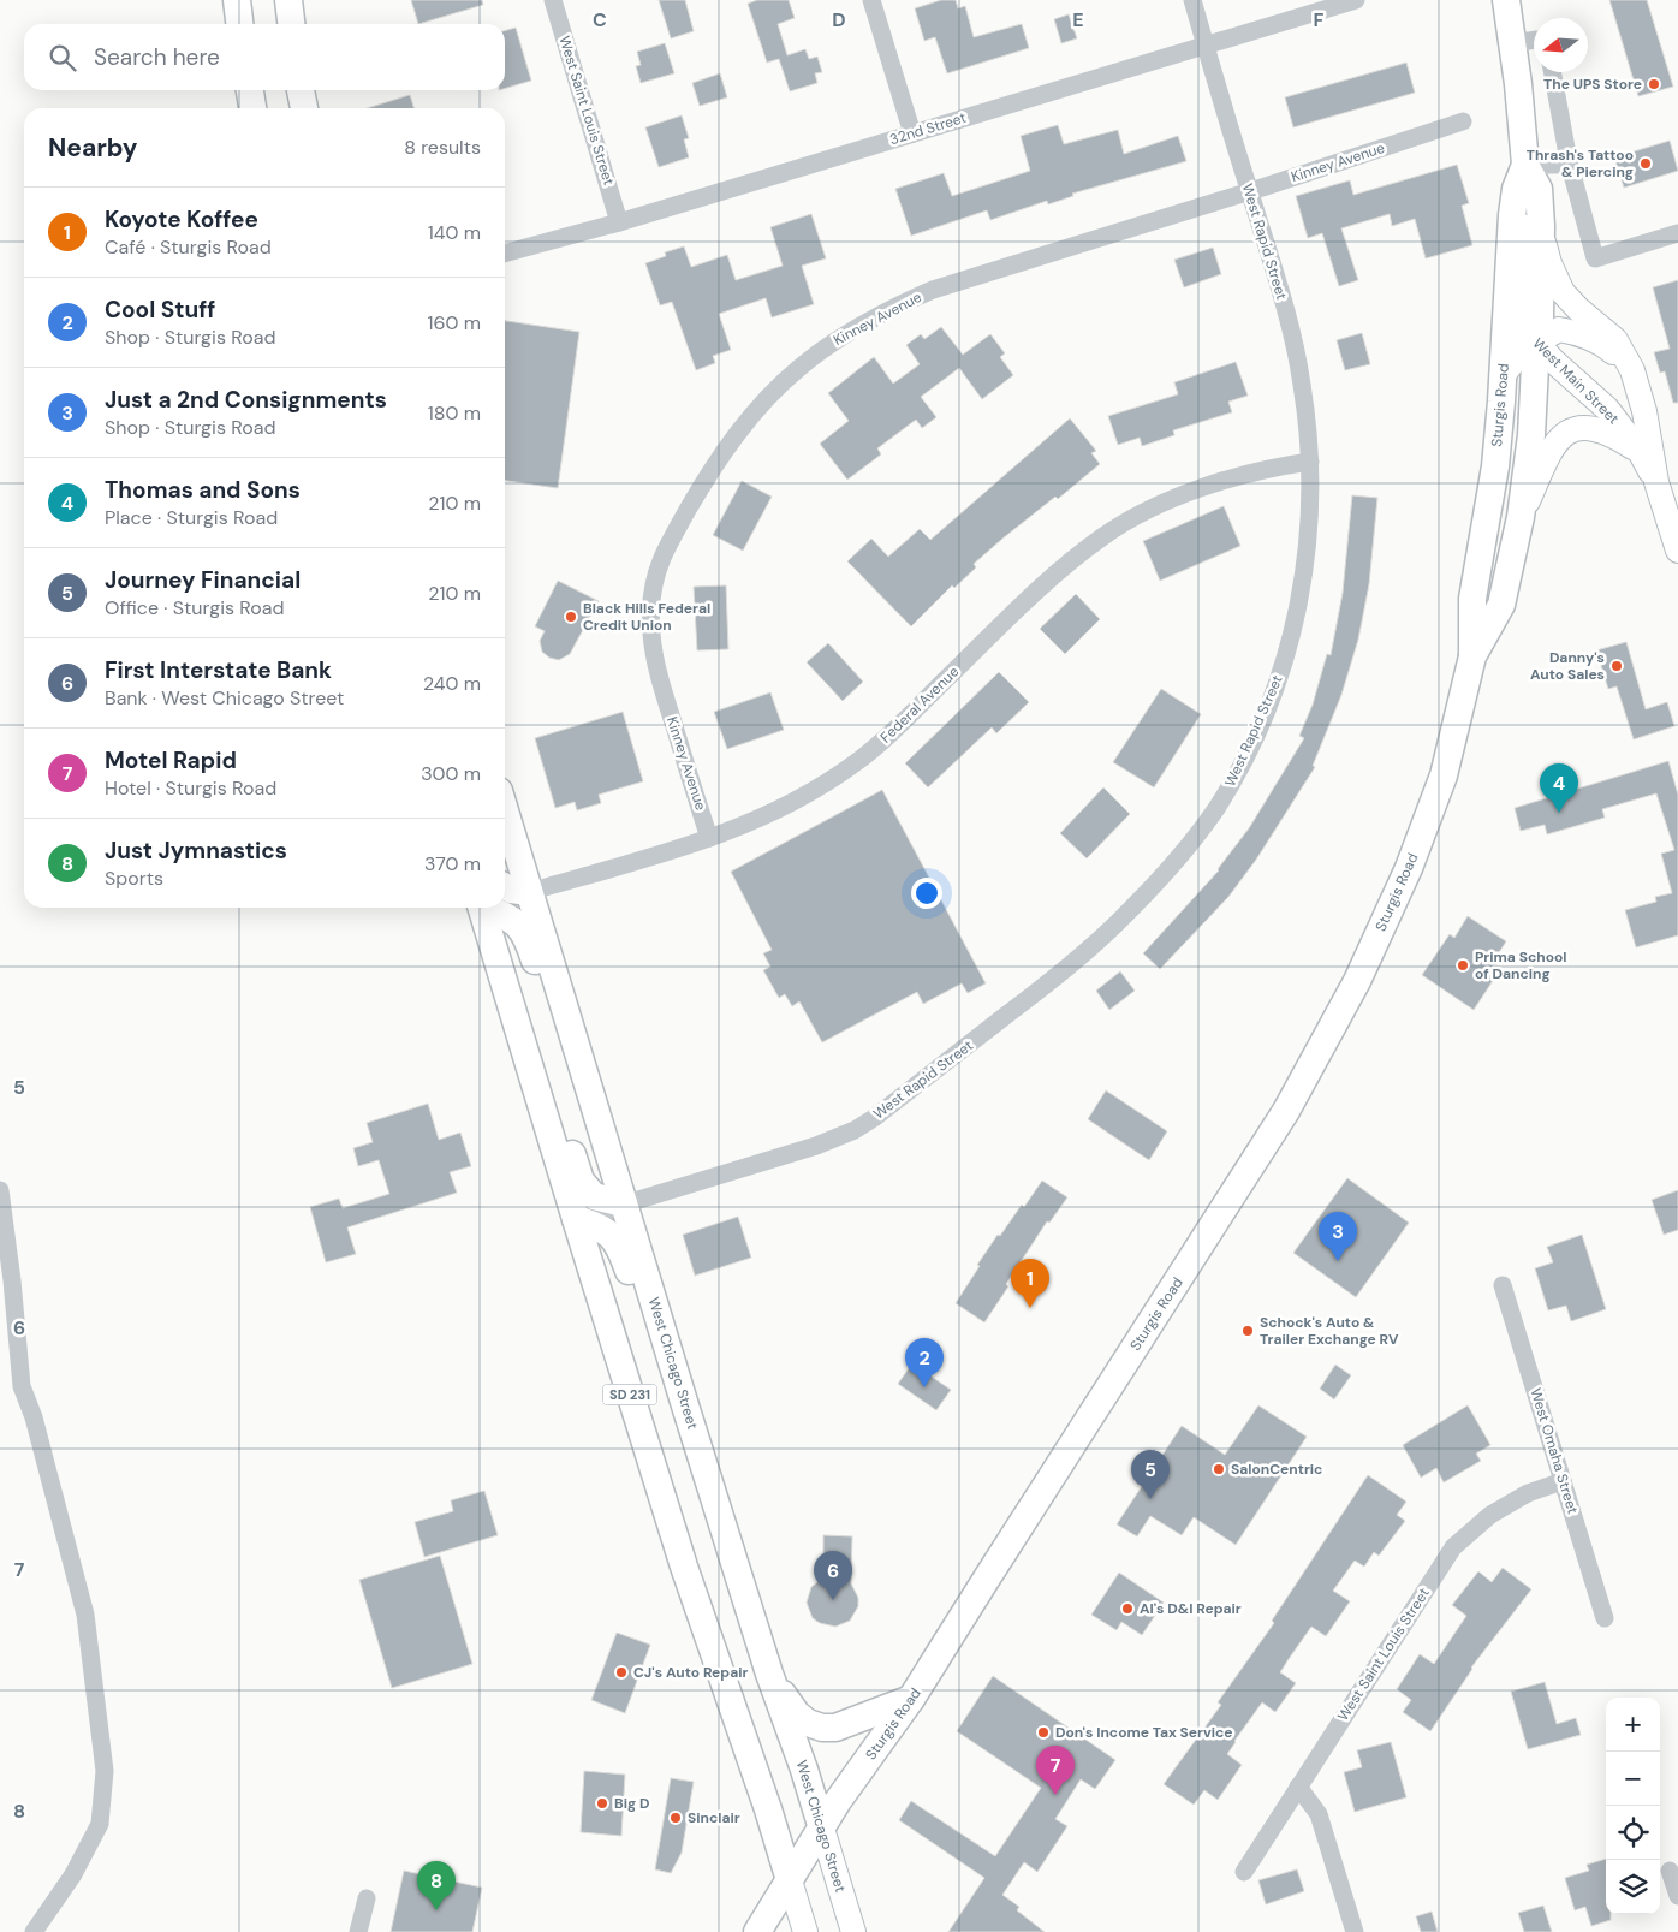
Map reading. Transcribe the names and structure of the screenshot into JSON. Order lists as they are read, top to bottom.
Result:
{
  "streets": {
    "main road": [
      "West Main Street",
      "Sturgis Road",
      "West Chicago Street",
      "SD 231"
    ],
    "street": [
      "West Saint Louis Street",
      "32nd Street",
      "Kinney Avenue",
      "West Rapid Street",
      "Federal Avenue",
      "West Omaha Street"
    ]
  },
  "crossings": [
    ["West Saint Louis Street", "32nd Street"],
    ["West Saint Louis Street", "West Omaha Street"],
    ["32nd Street", "West Rapid Street"],
    ["Kinney Avenue", "West Rapid Street"],
    ["Kinney Avenue", "Federal Avenue"],
    ["West Rapid Street", "Federal Avenue"],
    ["West Rapid Street", "West Chicago Street"],
    ["West Rapid Street", "SD 231"],
    ["West Main Street", "Sturgis Road"],
    ["Sturgis Road", "West Chicago Street"],
    ["Sturgis Road", "SD 231"],
    ["Federal Avenue", "West Chicago Street"]
  ],
  "places": [
    "The UPS Store",
    "Thrash's Tattoo & Piercing",
    "Black Hills Federal Credit Union",
    "Danny's Auto Sales",
    "Prima School of Dancing",
    "Schock's Auto & Trailer Exchange RV",
    "SalonCentric",
    "Al's D&I Repair",
    "CJ's Auto Repair",
    "Don's Income Tax Service",
    "Big D",
    "Sinclair"
  ],
  "north": "left",
  "page": {
    "search": "Search here",
    "heading": ["Nearby", "8 results"],
    "list": [
      {
        "mark": "1",
        "name": "Koyote Koffee",
        "note": "Café · Sturgis Road",
        "value": "140 m"
      },
      {
        "mark": "2",
        "name": "Cool Stuff",
        "note": "Shop · Sturgis Road",
        "value": "160 m"
      },
      {
        "mark": "3",
        "name": "Just a 2nd Consignments",
        "note": "Shop · Sturgis Road",
        "value": "180 m"
      },
      {
        "mark": "4",
        "name": "Thomas and Sons",
        "note": "Place · Sturgis Road",
        "value": "210 m"
      },
      {
        "mark": "5",
        "name": "Journey Financial",
        "note": "Office · Sturgis Road",
        "value": "210 m"
      },
      {
        "mark": "6",
        "name": "First Interstate Bank",
        "note": "Bank · West Chicago Street",
        "value": "240 m"
      },
      {
        "mark": "7",
        "name": "Motel Rapid",
        "note": "Hotel · Sturgis Road",
        "value": "300 m"
      },
      {
        "mark": "8",
        "name": "Just Jymnastics",
        "note": "Sports",
        "value": "370 m"
      }
    ],
    "pins": [
      "4",
      "3",
      "1",
      "2",
      "5",
      "6",
      "7",
      "8"
    ],
    "map_buttons": ["+", "−"]
  },
  "grid": {
    "columns": [
      "C",
      "D",
      "E",
      "F"
    ],
    "rows": [
      "5",
      "6",
      "7",
      "8"
    ]
  }
}
